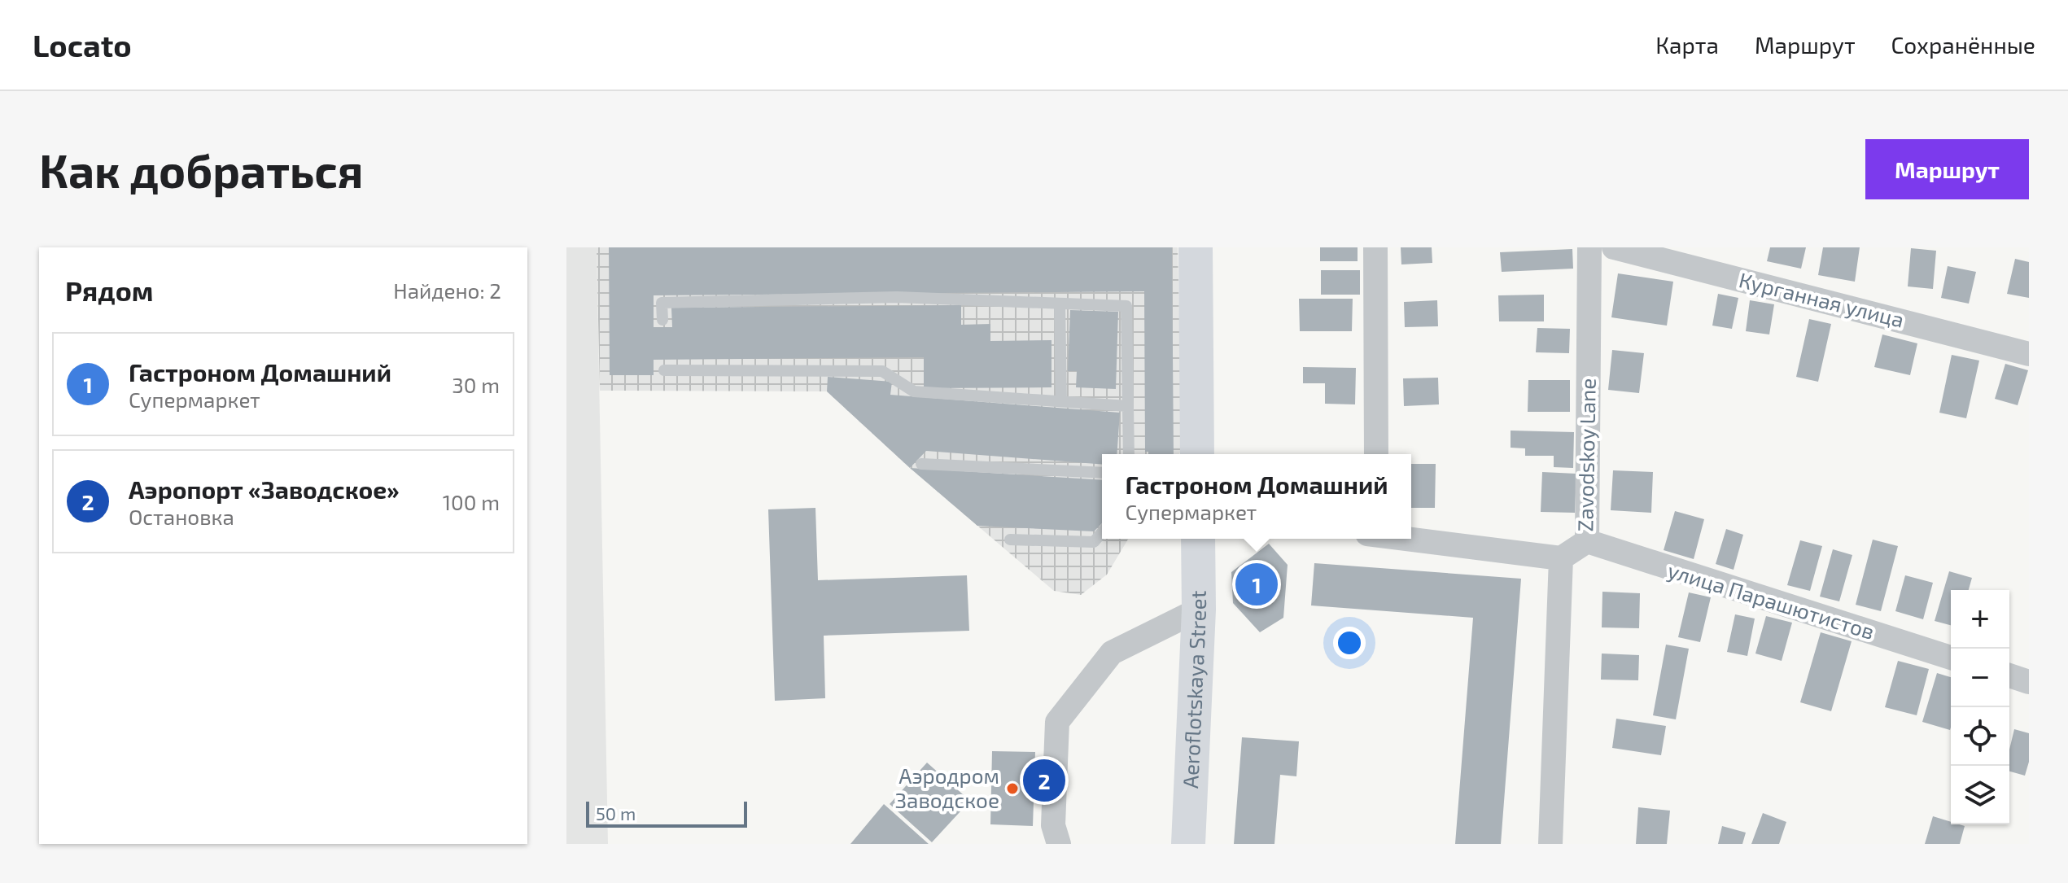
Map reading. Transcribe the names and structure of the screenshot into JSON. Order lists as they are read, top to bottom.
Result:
{
  "streets": {
    "street": [
      "Курганная улица",
      "Zavodskoy Lane",
      "улица Парашютистов",
      "Aeroflotskaya Street"
    ]
  },
  "crossings": [
    ["Zavodskoy Lane", "улица Парашютистов"]
  ],
  "places": ["Аэродром Заводское"],
  "scale_bar": "50 m",
  "page": {
    "header": "Locato",
    "nav": ["Карта", "Маршрут", "Сохранённые"],
    "buttons": "Маршрут",
    "title": "Как добраться",
    "heading": ["Рядом", "Найдено: 2"],
    "list": [
      {
        "mark": "1",
        "name": "Гастроном Домашний",
        "note": "Супермаркет",
        "value": "30 m"
      },
      {
        "mark": "2",
        "name": "Аэропорт «Заводское»",
        "note": "Остановка",
        "value": "100 m"
      }
    ],
    "popup": ["Гастроном Домашний", "Супермаркет"],
    "pins": ["1", "2"],
    "map_buttons": ["+", "−"],
    "scale": "50 m"
  }
}
